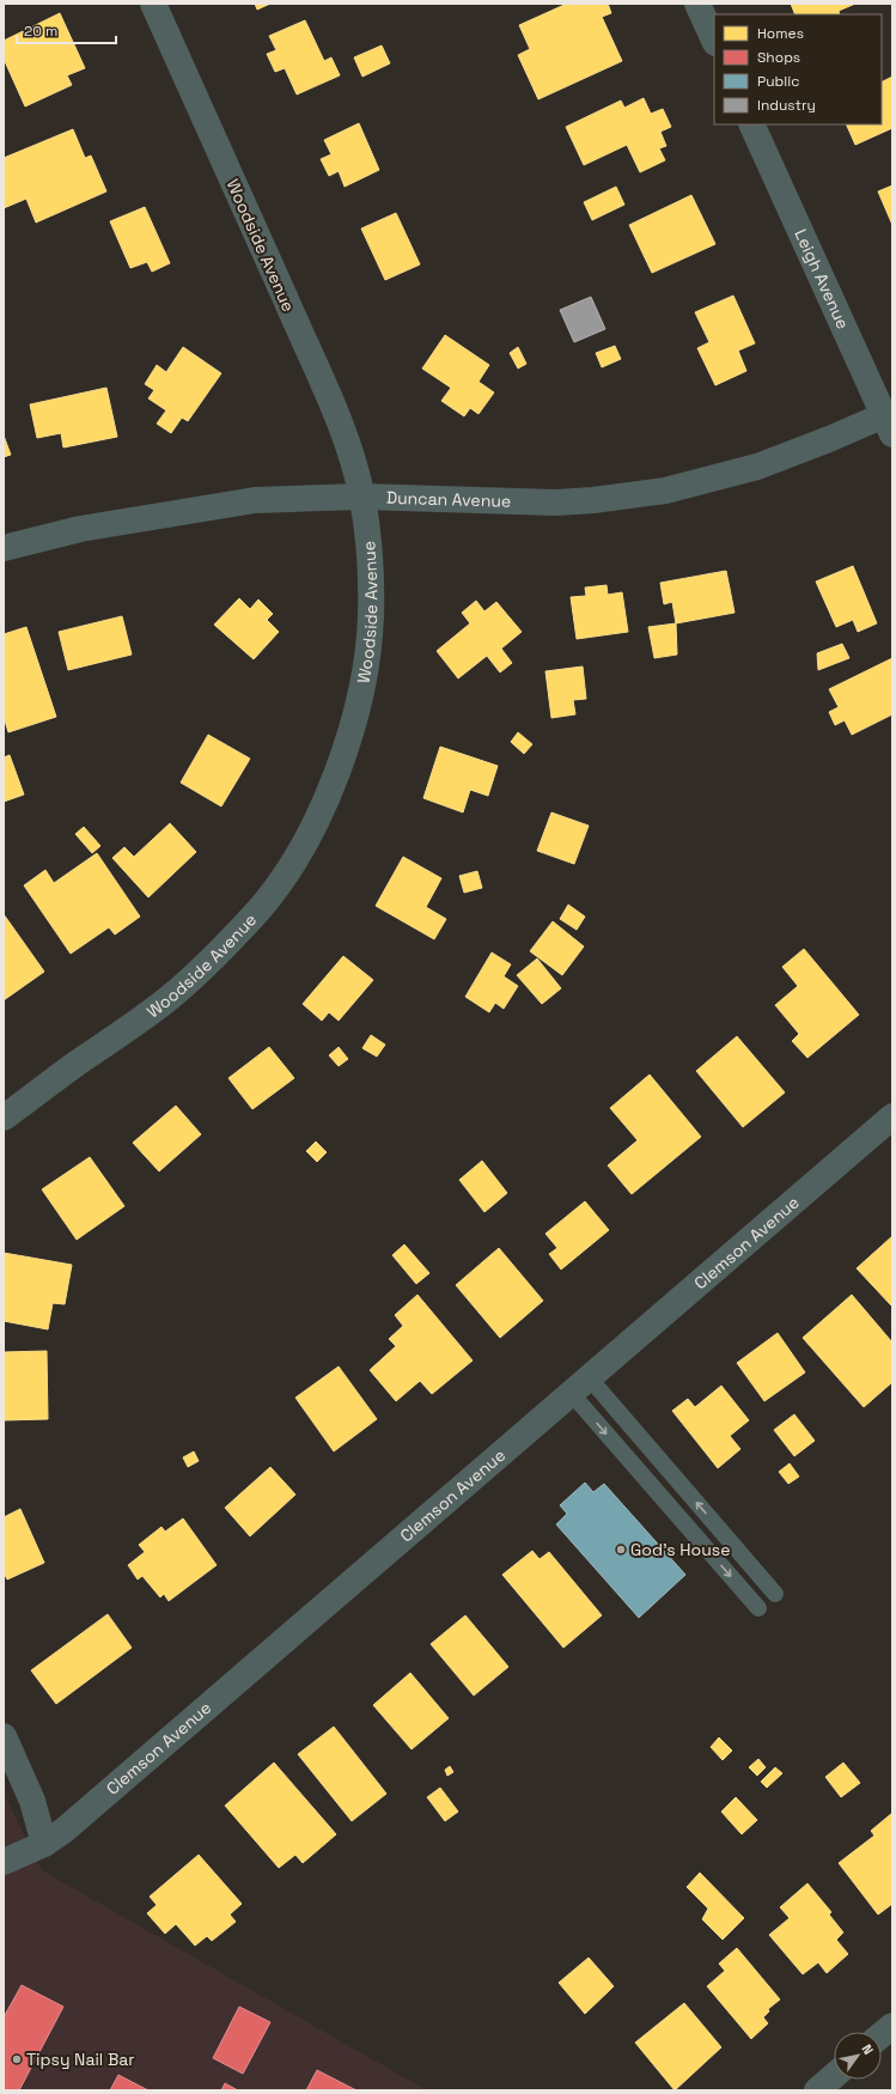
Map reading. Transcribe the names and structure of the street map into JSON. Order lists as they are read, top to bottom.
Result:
{
  "streets": {
    "street": [
      "Woodside Avenue",
      "Leigh Avenue",
      "Duncan Avenue",
      "Clemson Avenue"
    ]
  },
  "crossings": [
    ["Woodside Avenue", "Duncan Avenue"],
    ["Leigh Avenue", "Duncan Avenue"]
  ],
  "places": ["God's House", "Tipsy Nail Bar"],
  "legend": [
    "Homes",
    "Shops",
    "Public",
    "Industry"
  ],
  "scale_bar": "20 m",
  "north": "top right"
}
